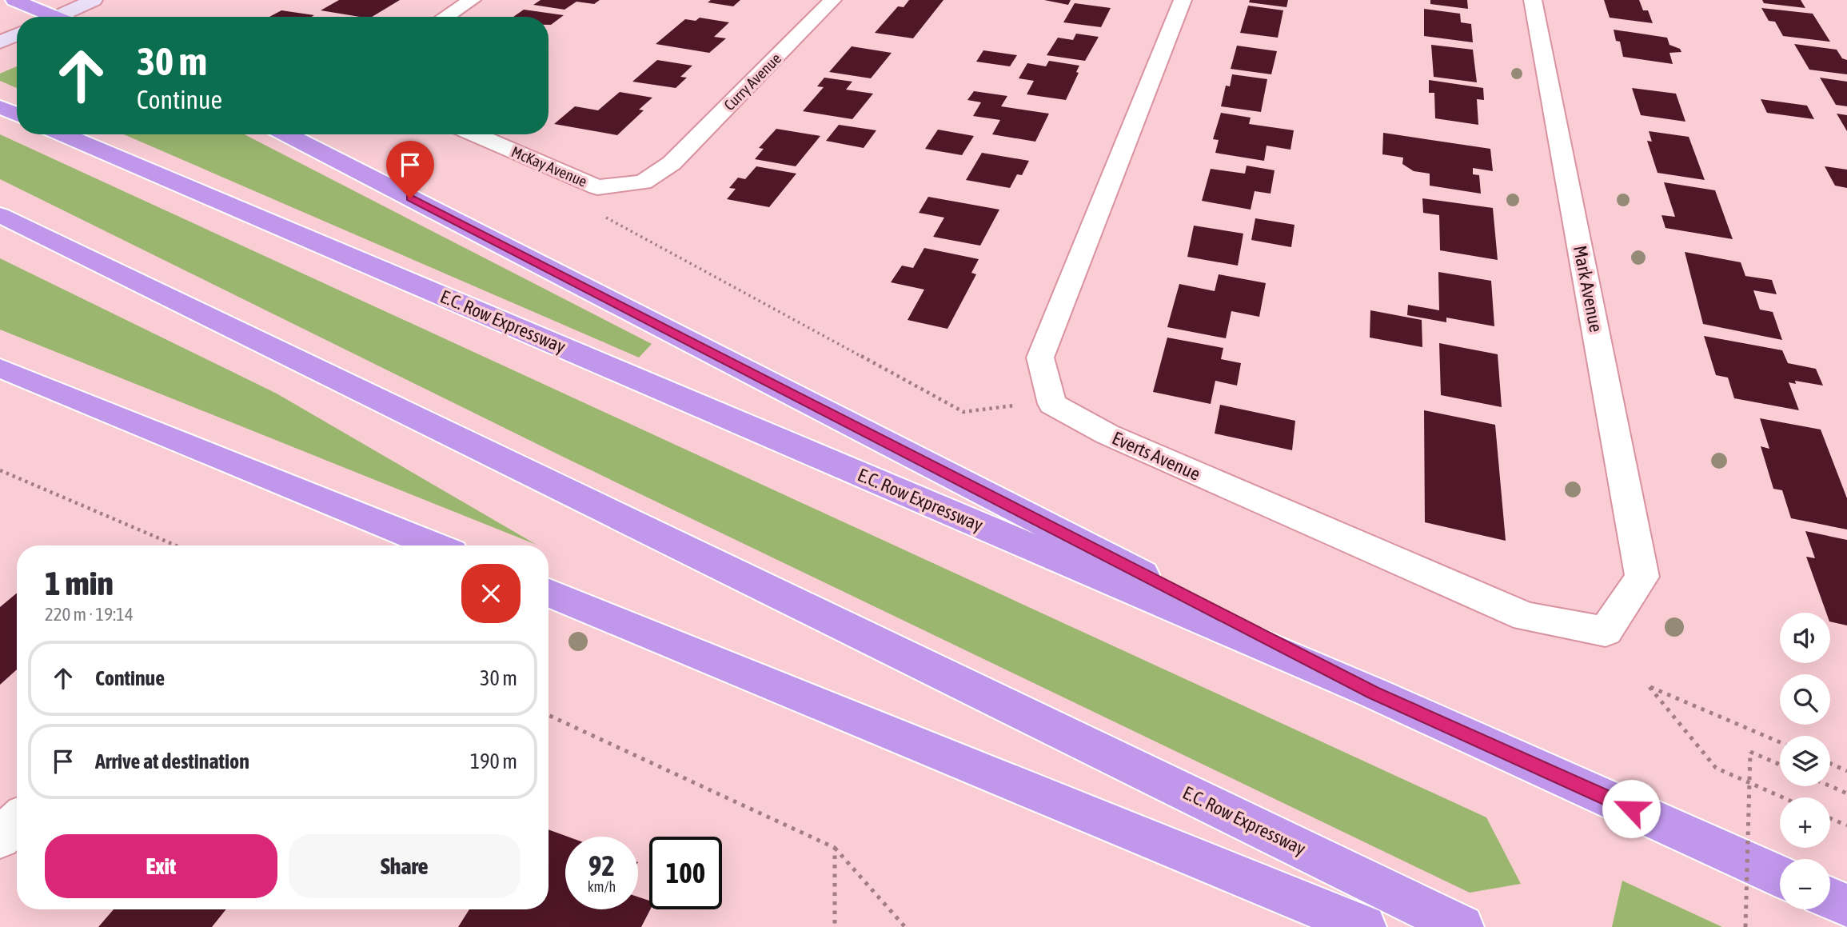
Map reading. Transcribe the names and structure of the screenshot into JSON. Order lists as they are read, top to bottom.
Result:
{
  "streets": {
    "highway": ["E.C. Row Expressway"],
    "street": [
      "Curry Avenue",
      "McKay Avenue",
      "Mark Avenue",
      "Everts Avenue"
    ]
  },
  "crossings": [
    ["Curry Avenue", "McKay Avenue"],
    ["Mark Avenue", "Everts Avenue"]
  ],
  "page": {
    "turn": ["30 m", "Continue"],
    "heading": ["1 min", "220 m · 19:14"],
    "map_buttons": ["+", "−"],
    "list": [
      {
        "name": "Continue",
        "value": "30 m"
      },
      {
        "name": "Arrive at destination",
        "value": "190 m"
      }
    ],
    "buttons": ["Exit", "Share"],
    "speed": "92 km/h",
    "limit": "100"
  }
}
